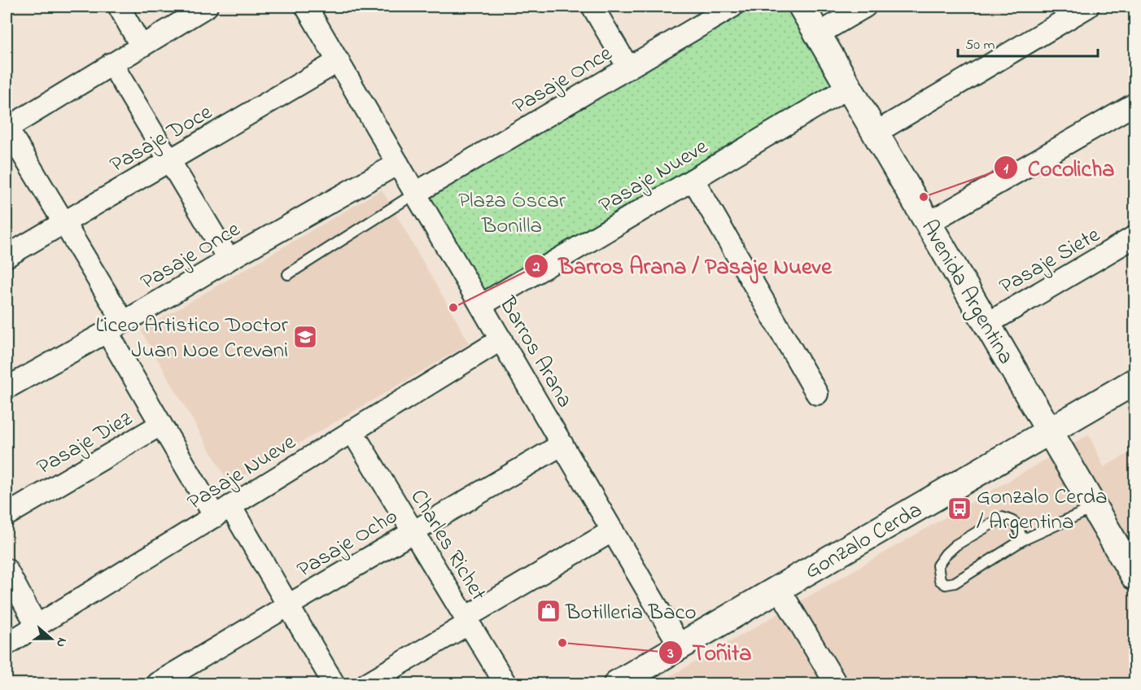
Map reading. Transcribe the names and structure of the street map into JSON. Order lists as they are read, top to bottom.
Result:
{
  "streets": {
    "street": [
      "Pasaje Once",
      "Pasaje Doce",
      "Pasaje Nueve",
      "Pasaje Siete",
      "Avenida Argentina",
      "Barros Arana",
      "Pasaje Diez",
      "Gonzalo Cerda",
      "Pasaje Ocho",
      "Charles Richet"
    ]
  },
  "crossings": [
    ["Pasaje Once", "Barros Arana"],
    ["Pasaje Doce", "Barros Arana"],
    ["Pasaje Nueve", "Avenida Argentina"],
    ["Pasaje Nueve", "Barros Arana"],
    ["Pasaje Nueve", "Charles Richet"],
    ["Pasaje Siete", "Avenida Argentina"],
    ["Avenida Argentina", "Gonzalo Cerda"],
    ["Barros Arana", "Gonzalo Cerda"],
    ["Barros Arana", "Pasaje Ocho"],
    ["Pasaje Ocho", "Charles Richet"]
  ],
  "parks": ["Plaza Óscar Bonilla"],
  "places": {
    "other": ["Cocolicha", "Barros Arana / Pasaje Nueve", "Toñita"],
    "school or university": ["Liceo Artistico Doctor Juan Noe Crevani"],
    "bus stop": ["Gonzalo Cerda / Argentina"],
    "shop": ["Botilleria Baco"]
  },
  "scale_bar": "50 m",
  "north": "right"
}
